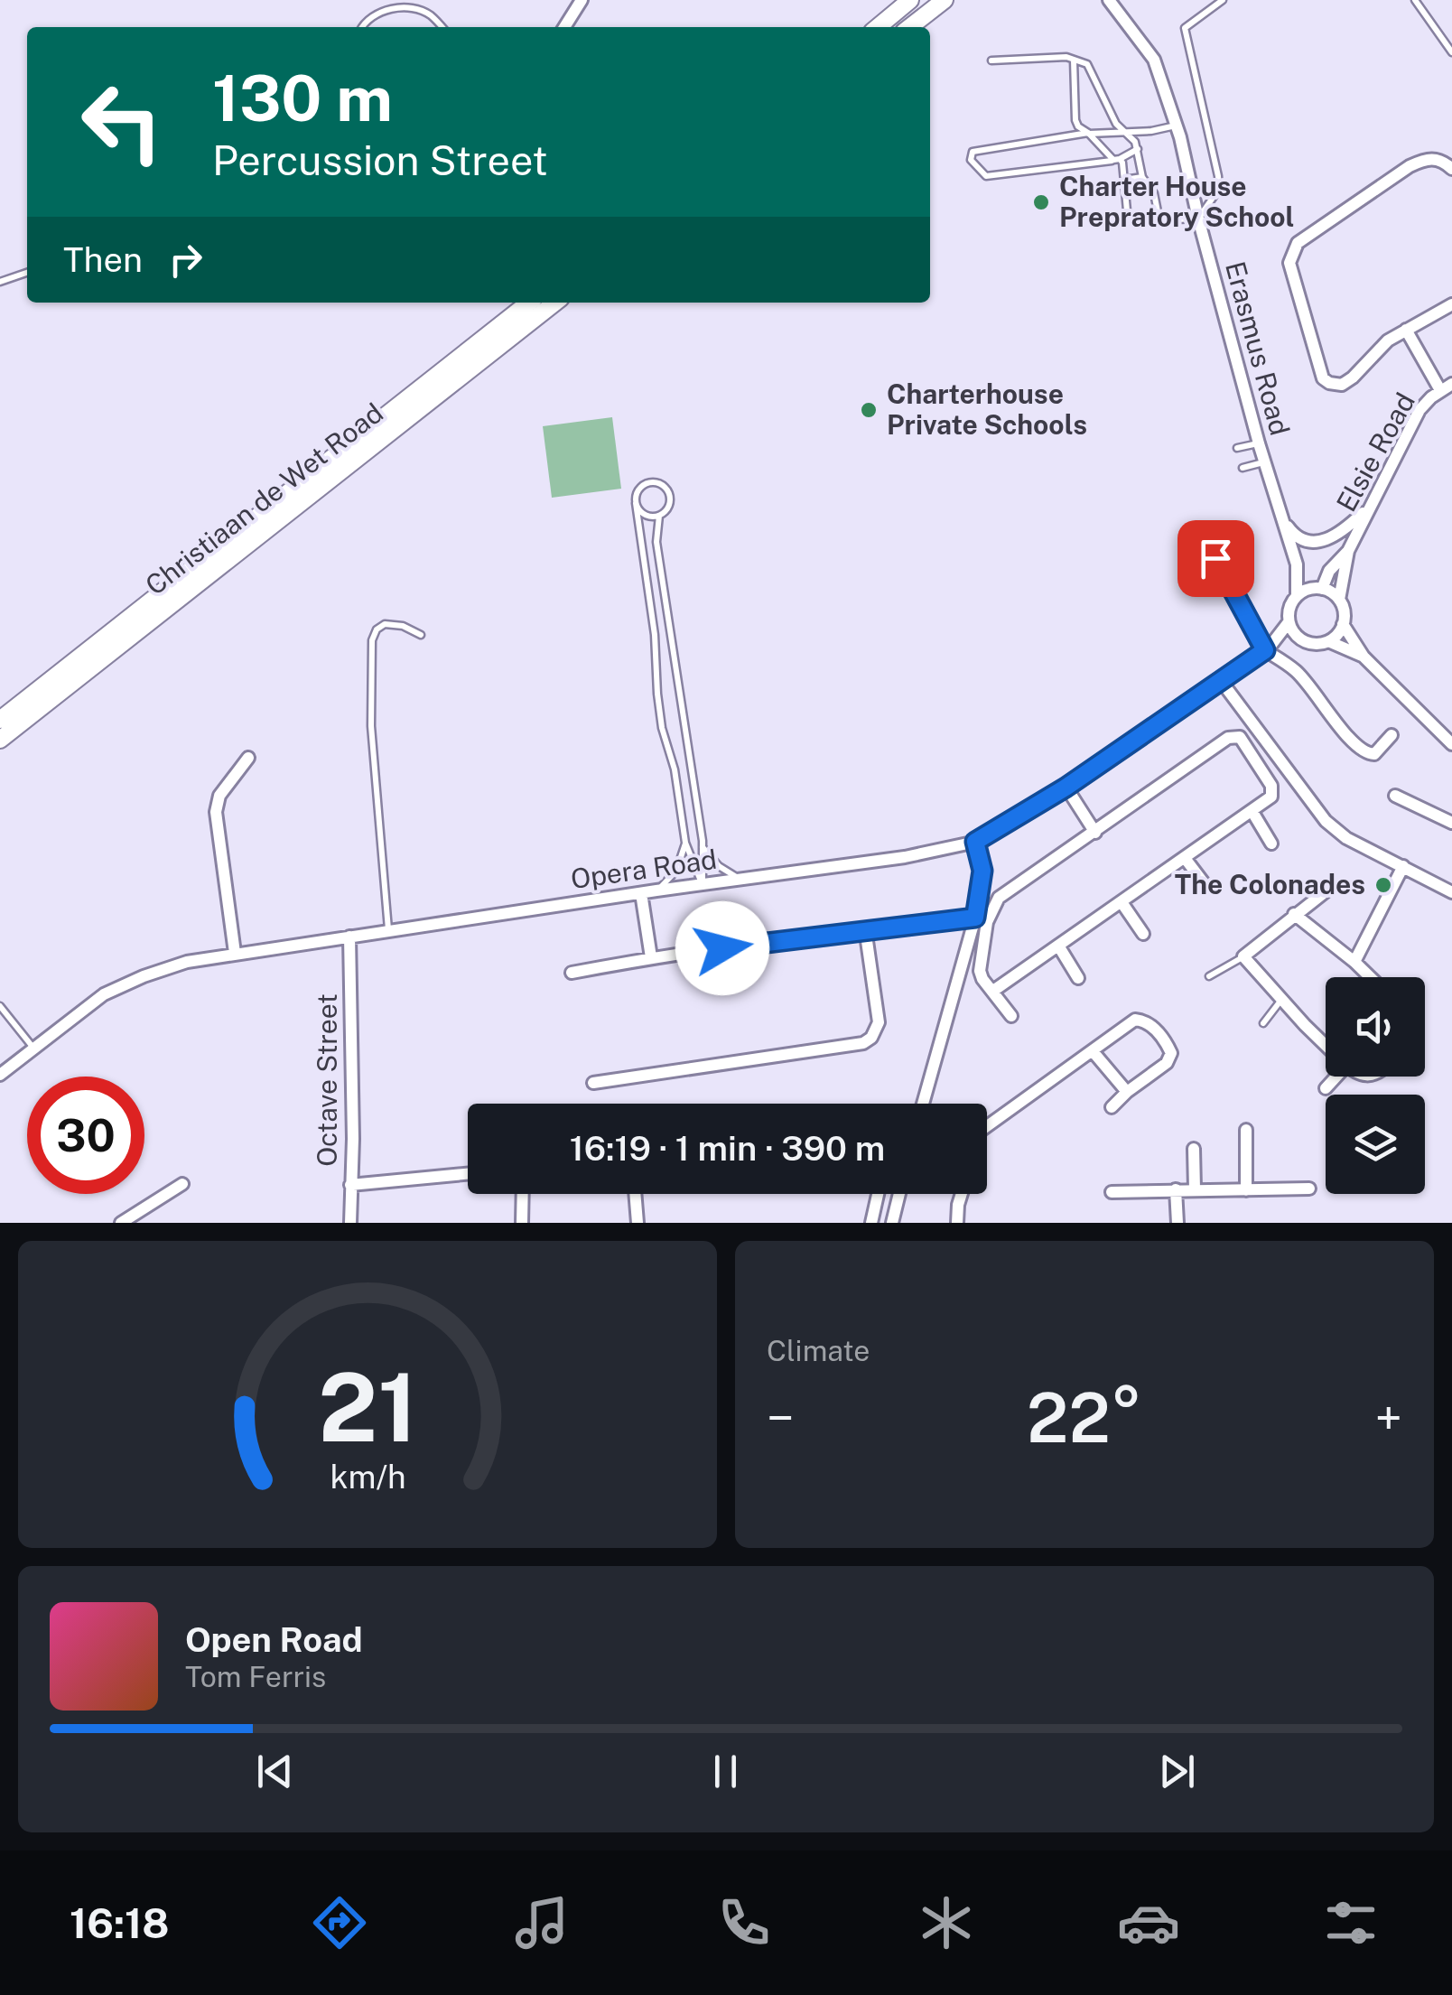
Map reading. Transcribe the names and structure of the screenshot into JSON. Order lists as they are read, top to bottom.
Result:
{
  "streets": {
    "main road": ["Christiaan de Wet Road"],
    "street": [
      "Erasmus Road",
      "Elsie Road",
      "Opera Road",
      "Octave Street"
    ]
  },
  "crossings": [
    ["Erasmus Road", "Elsie Road"],
    ["Erasmus Road", "Opera Road"],
    ["Elsie Road", "Opera Road"],
    ["Opera Road", "Octave Street"]
  ],
  "places": ["Charter House Prepratory School", "Charterhouse Private Schools", "The Colonades"],
  "page": {
    "turn": ["130 m", "Percussion Street"],
    "then": "Then",
    "limit": "30",
    "trip": "16:19 · 1 min · 390 m",
    "tile": "Climate",
    "heat": ["−", "22°", "+"],
    "song": ["Open Road", "Tom Ferris"],
    "tabs": "16:18",
    "gauge": ["21", "km/h"]
  }
}
